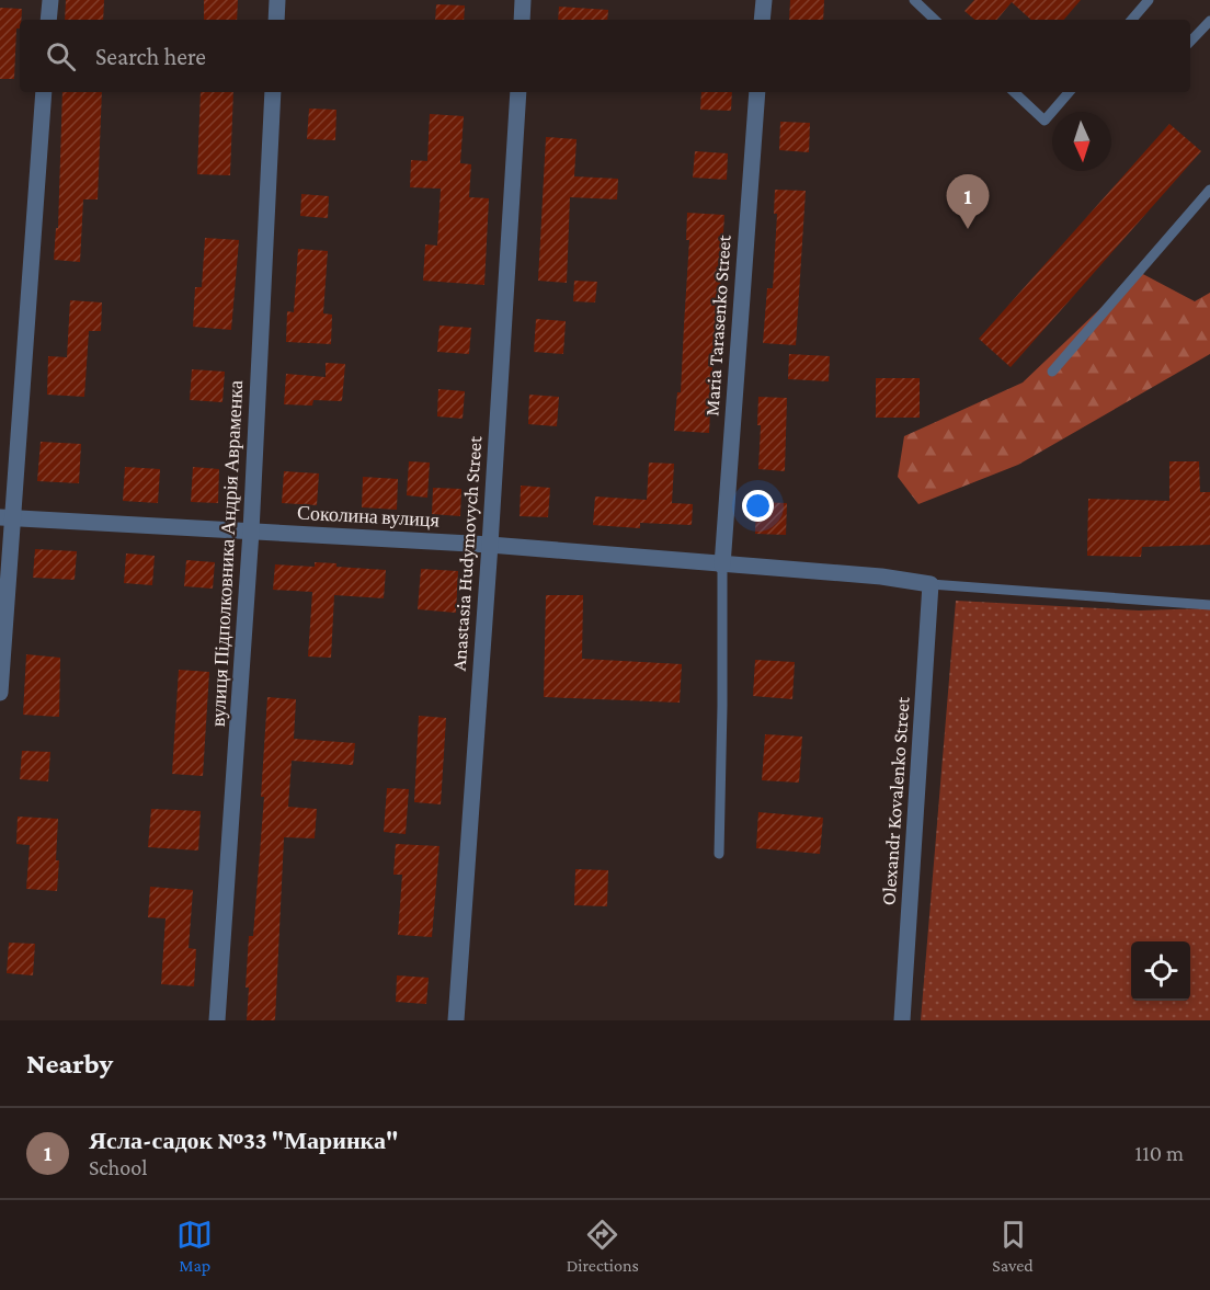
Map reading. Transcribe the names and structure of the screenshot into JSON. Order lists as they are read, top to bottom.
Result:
{
  "streets": {
    "street": [
      "Maria Tarasenko Street",
      "Соколина вулиця",
      "вулиця Підполковника Андрія Авраменка",
      "Anastasia Hudymovych Street",
      "Olexandr Kovalenko Street"
    ]
  },
  "crossings": [
    ["Maria Tarasenko Street", "Соколина вулиця"],
    ["Соколина вулиця", "вулиця Підполковника Андрія Авраменка"],
    ["Соколина вулиця", "Anastasia Hudymovych Street"],
    ["Соколина вулиця", "Olexandr Kovalenko Street"]
  ],
  "north": "bottom",
  "page": {
    "search": "Search here",
    "pins": "1",
    "heading": "Nearby",
    "list": [
      {
        "mark": "1",
        "name": "Ясла-садок №33 \"Маринка\"",
        "note": "School",
        "value": "110 m"
      }
    ],
    "nav": ["Map", "Directions", "Saved"]
  }
}
